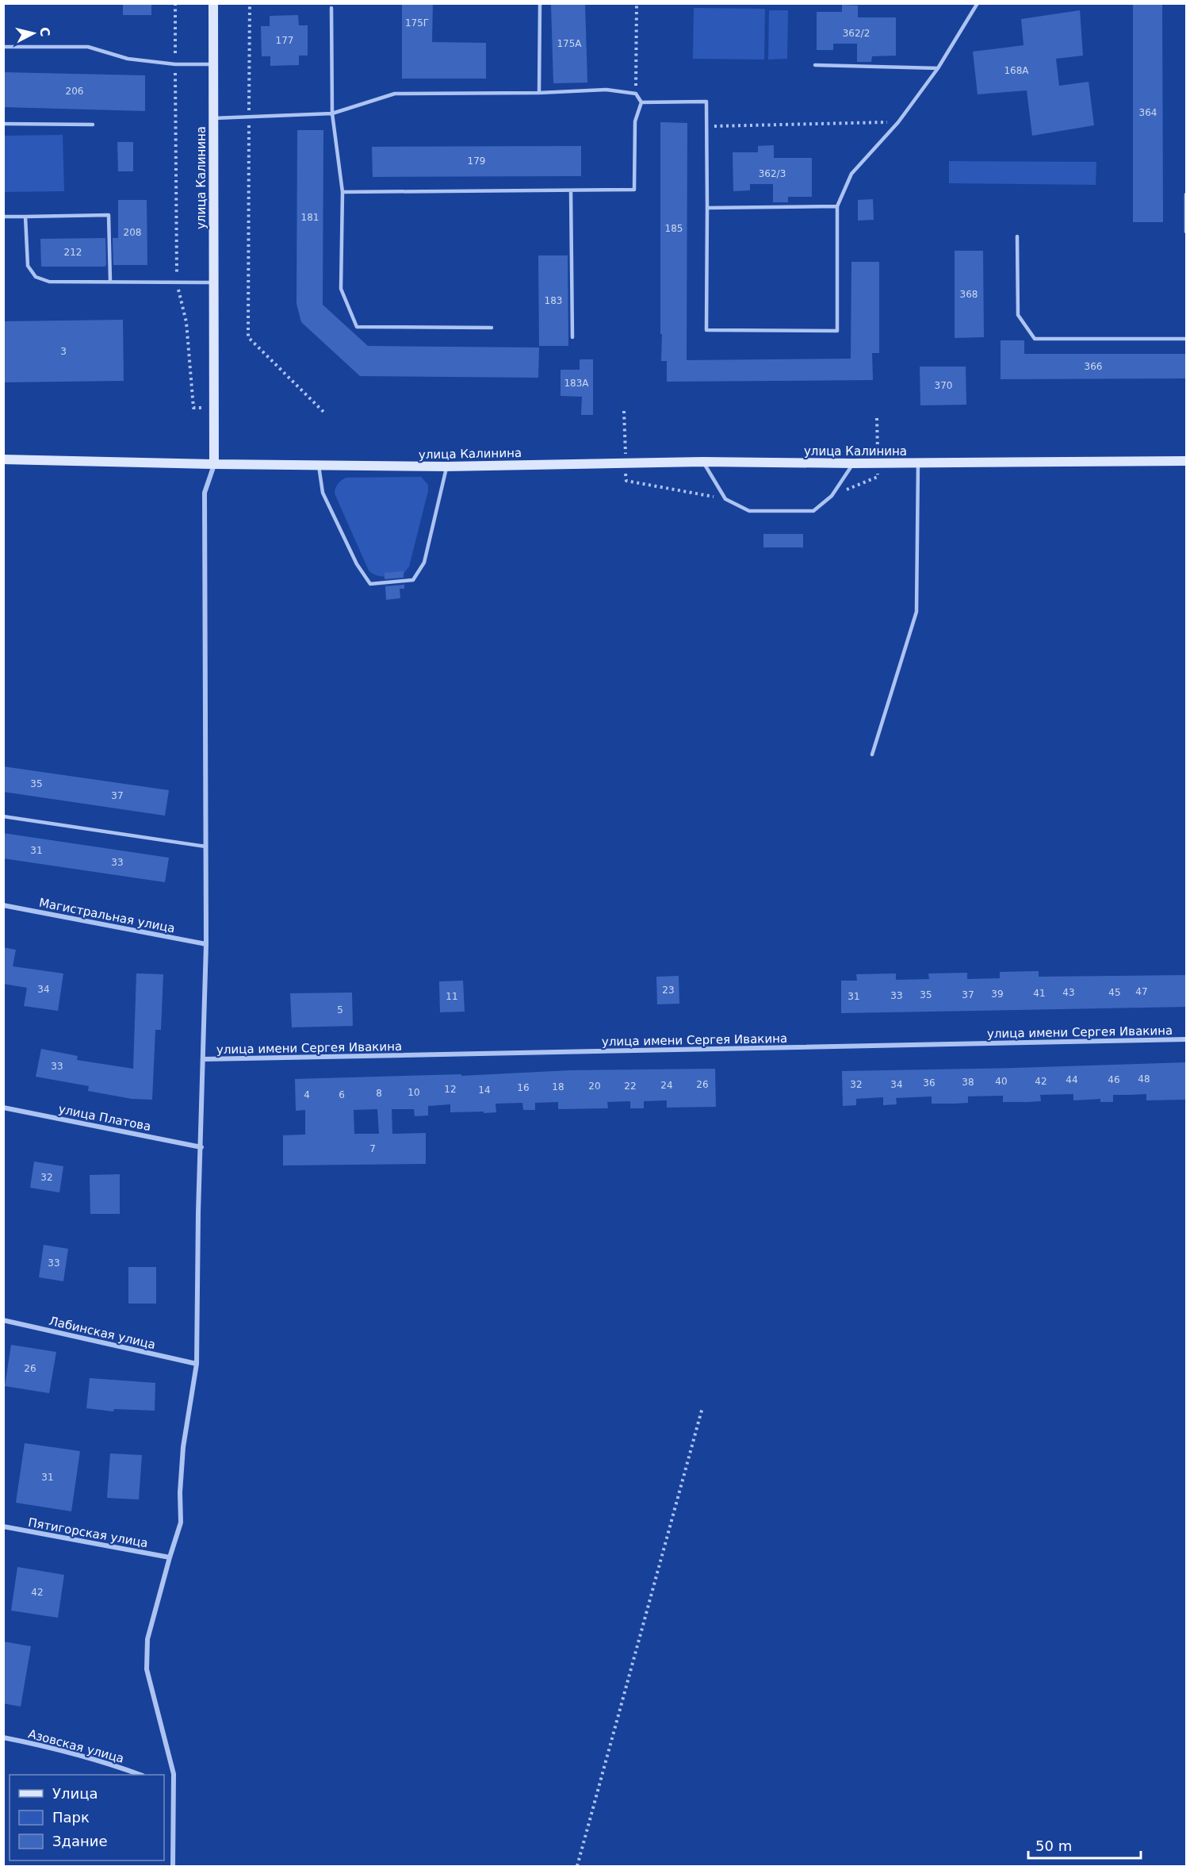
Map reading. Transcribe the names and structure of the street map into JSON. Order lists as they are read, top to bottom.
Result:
{
  "streets": {
    "main road": ["улица Калинина"],
    "street": [
      "Магистральная улица",
      "улица имени Сергея Ивакина",
      "улица Платова",
      "Лабинская улица",
      "Пятигорская улица",
      "Азовская улица"
    ]
  },
  "house_numbers": [
    "175Г",
    "362/2",
    "177",
    "175А",
    "168А",
    "206",
    "364",
    "179",
    "362/3",
    "181",
    "185",
    "208",
    "212",
    "368",
    "183",
    "3",
    "366",
    "183А",
    "370",
    "35",
    "37",
    "31",
    "33",
    "34",
    "23",
    "47",
    "43",
    "45",
    "41",
    "39",
    "35",
    "37",
    "33",
    "11",
    "31",
    "5",
    "33",
    "48",
    "44",
    "46",
    "40",
    "42",
    "38",
    "36",
    "26",
    "32",
    "34",
    "24",
    "20",
    "22",
    "18",
    "16",
    "12",
    "14",
    "10",
    "8",
    "4",
    "6",
    "7",
    "32",
    "33",
    "26",
    "31",
    "42"
  ],
  "legend": ["Улица", "Парк", "Здание"],
  "scale_bar": "50 m",
  "north": "right"
}
